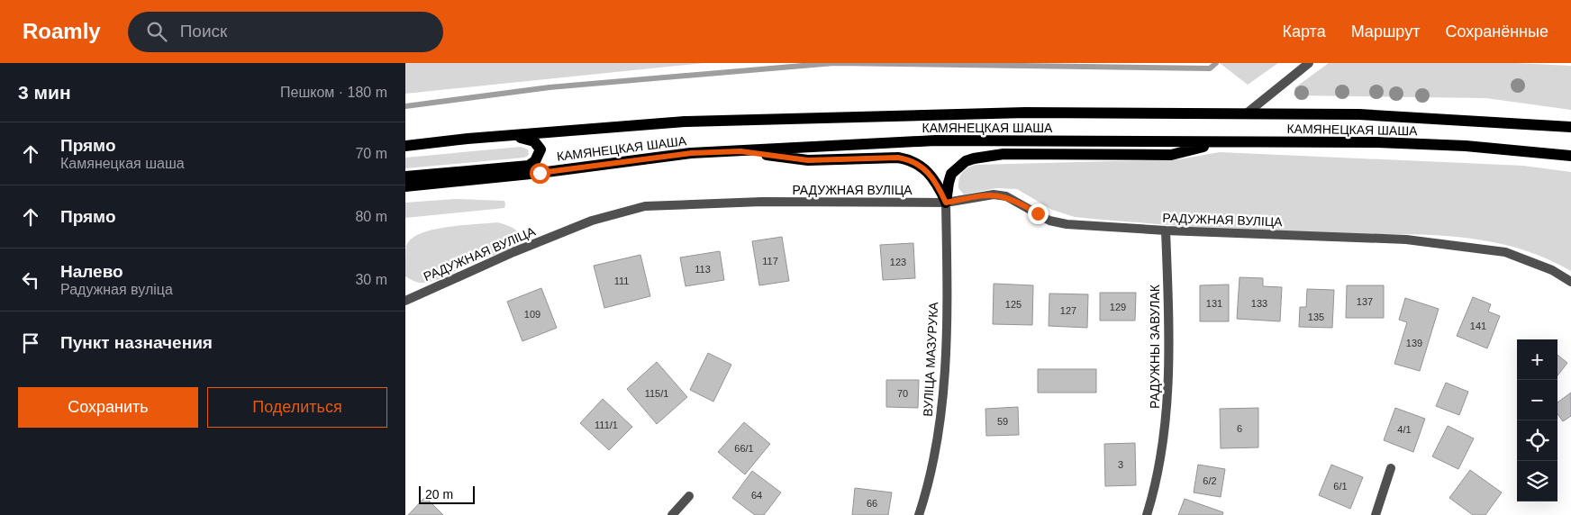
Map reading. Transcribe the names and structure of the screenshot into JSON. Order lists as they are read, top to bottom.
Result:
{
  "streets": {
    "main road": ["КАМЯНЕЦКАЯ ШАША"],
    "street": ["РАДУЖНАЯ ВУЛІЦА", "РАДУЖНЫ ЗАВУЛАК", "ВУЛІЦА МАЗУРУКА"]
  },
  "crossings": [
    ["РАДУЖНАЯ ВУЛІЦА", "РАДУЖНЫ ЗАВУЛАК"],
    ["РАДУЖНАЯ ВУЛІЦА", "ВУЛІЦА МАЗУРУКА"]
  ],
  "house_numbers": [
    "117",
    "123",
    "113",
    "111",
    "137",
    "131",
    "133",
    "125",
    "129",
    "127",
    "109",
    "135",
    "141",
    "139",
    "115/1",
    "70",
    "59",
    "111/1",
    "6",
    "4/1",
    "66/1",
    "3",
    "6/2",
    "6/1",
    "64",
    "66"
  ],
  "scale_bar": "20 m",
  "page": {
    "header": "Roamly",
    "search": "Поиск",
    "nav": ["Карта", "Маршрут", "Сохранённые"],
    "heading": ["3 мин", "Пешком · 180 m"],
    "list": [
      ["Прямо", "Камянецкая шаша", "70 m"],
      ["Прямо", "80 m"],
      ["Налево", "Радужная вуліца", "30 m"],
      "Пункт назначения"
    ],
    "map_buttons": ["+", "−"],
    "buttons": ["Сохранить", "Поделиться"],
    "scale": "20 m"
  }
}
